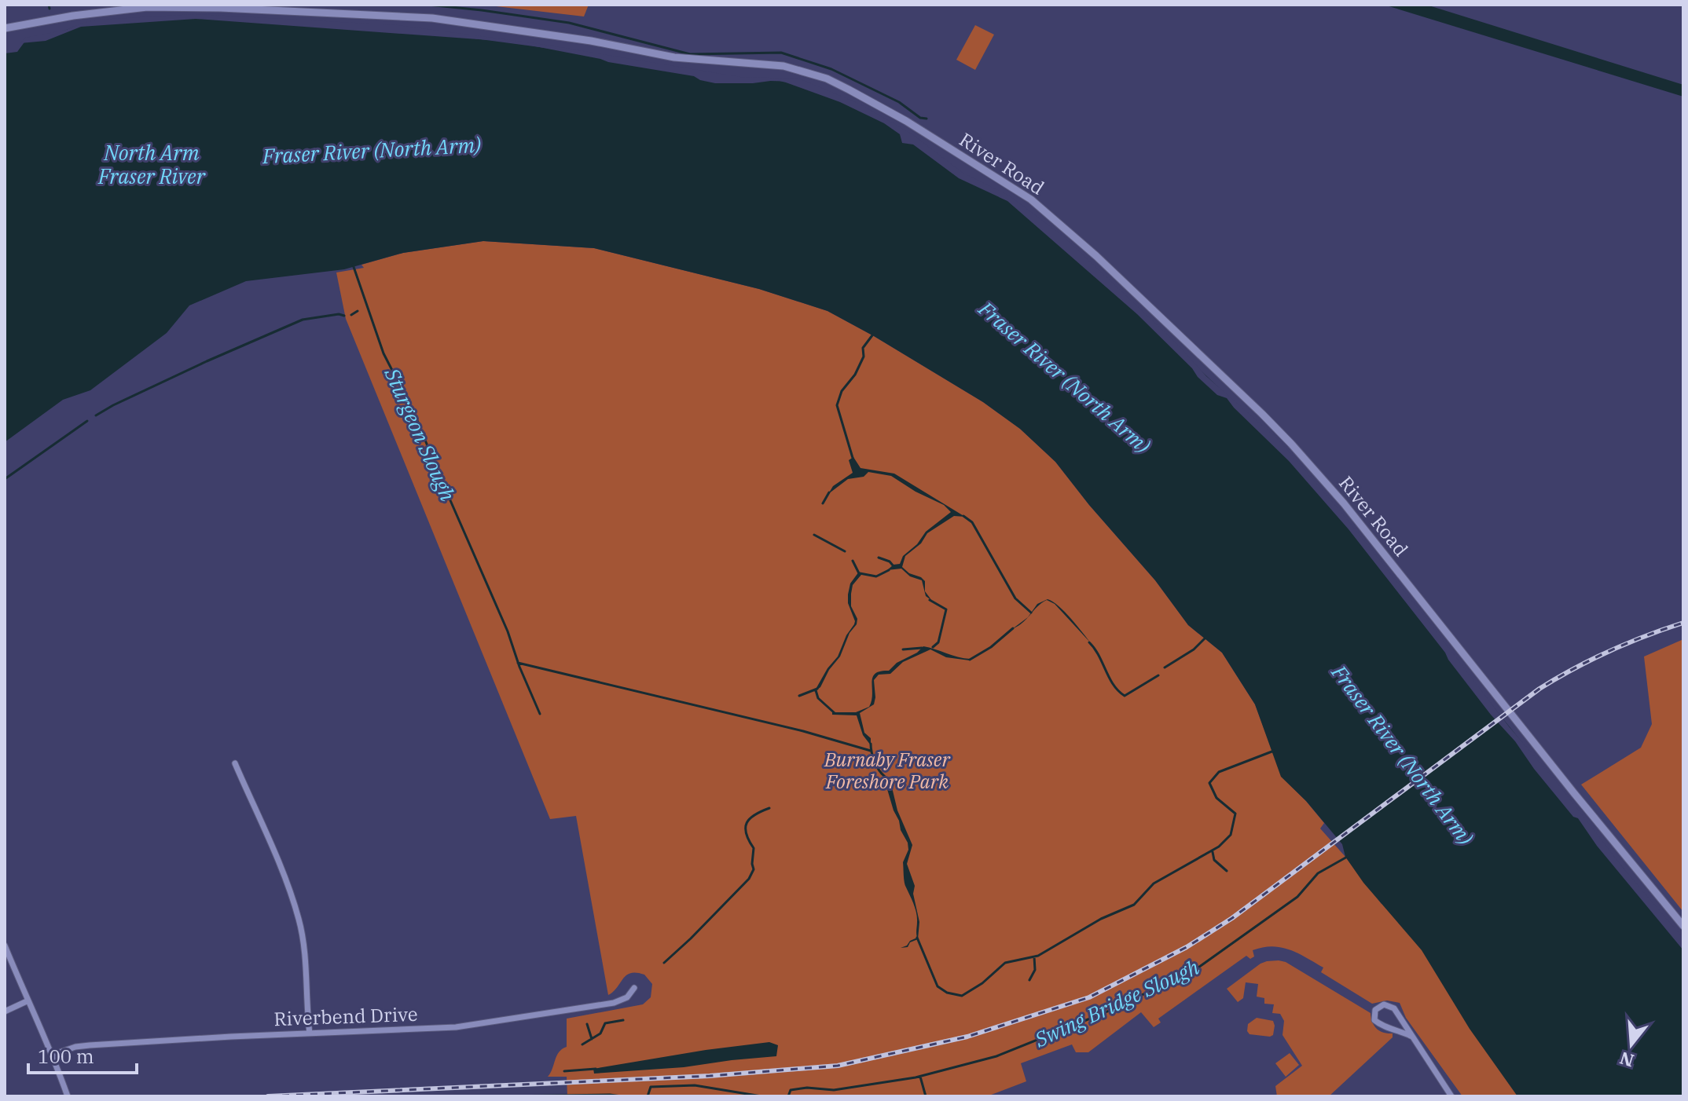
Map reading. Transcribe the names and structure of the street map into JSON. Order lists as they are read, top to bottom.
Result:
{
  "streets": {
    "street": ["River Road", "Riverbend Drive"]
  },
  "water": [
    "Fraser River (North Arm)",
    "North Arm Fraser River",
    "Sturgeon Slough",
    "Swing Bridge Slough"
  ],
  "parks": ["Burnaby Fraser Foreshore Park"],
  "scale_bar": "100 m",
  "north": "bottom"
}
